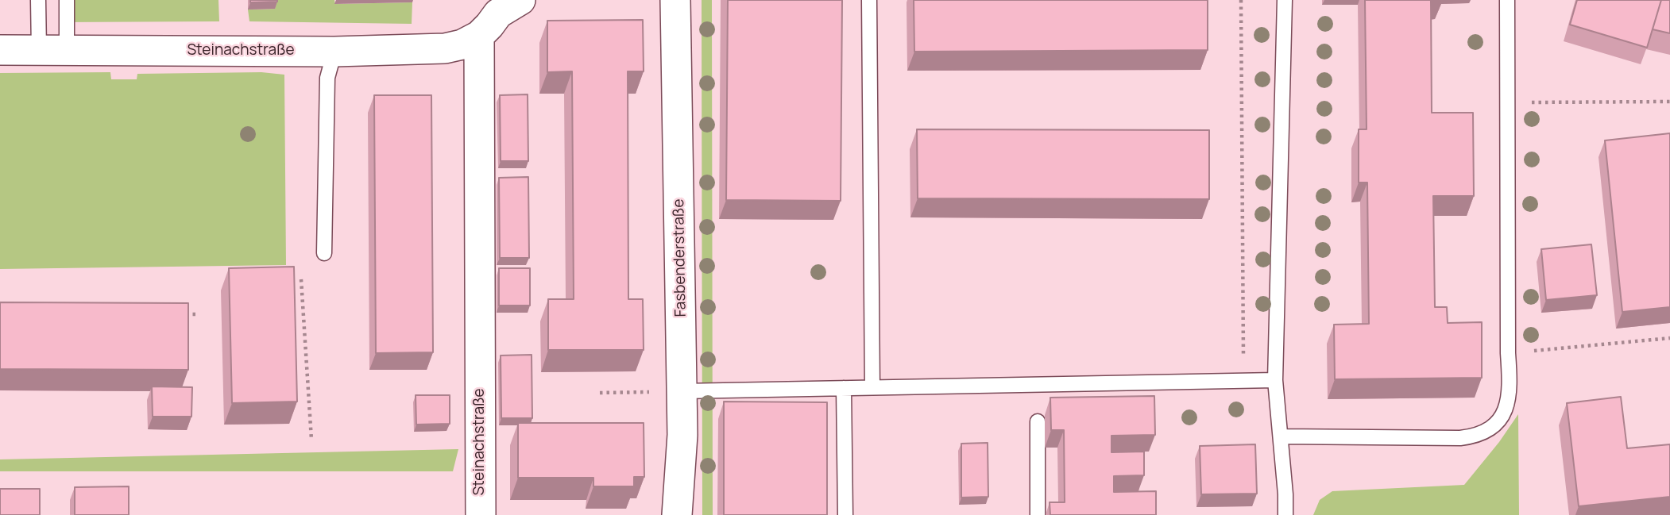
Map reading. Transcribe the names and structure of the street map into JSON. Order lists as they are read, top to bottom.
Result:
{
  "streets": {
    "street": ["Steinachstraße", "Fasbenderstraße"]
  }
}
